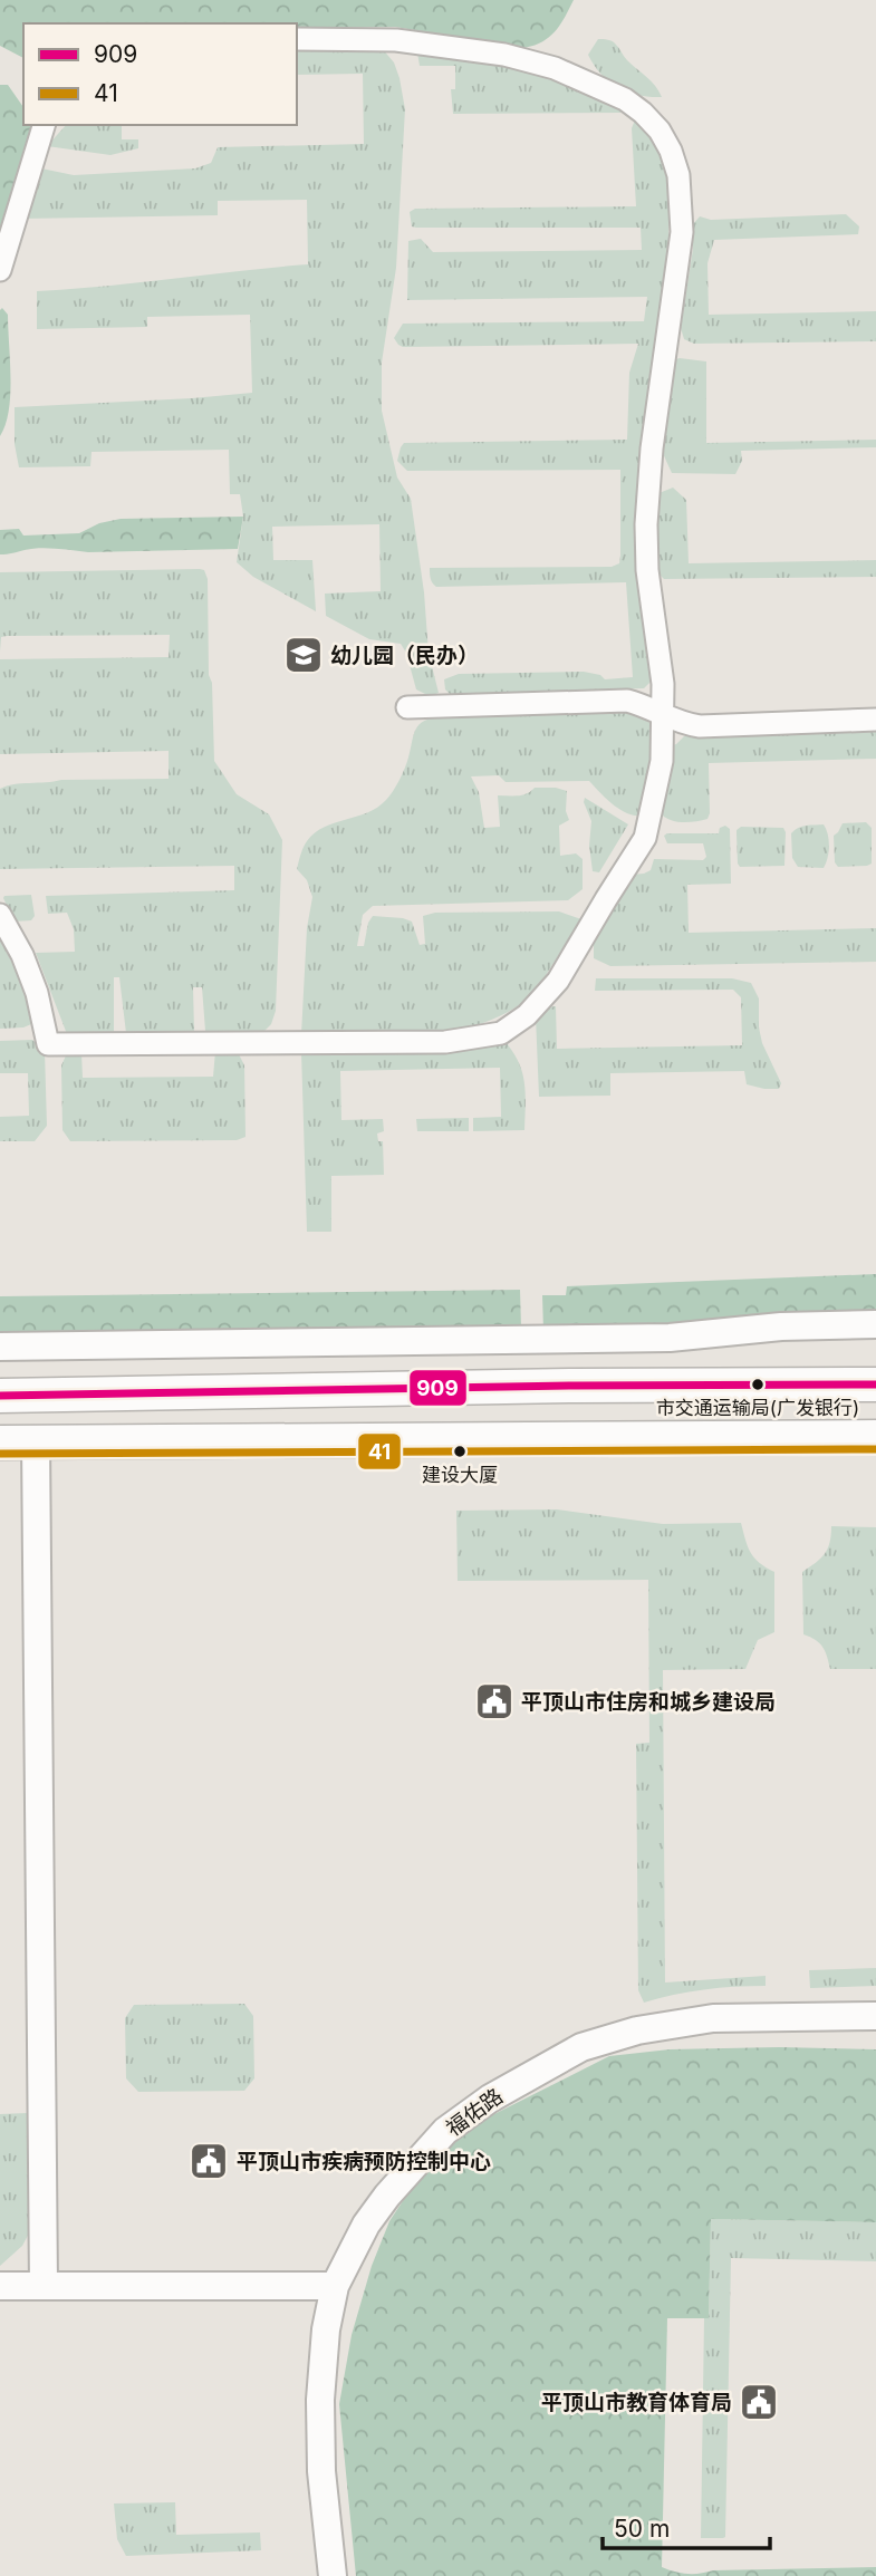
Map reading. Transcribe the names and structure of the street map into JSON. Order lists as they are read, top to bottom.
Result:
{
  "streets": {
    "street": ["福佑路"]
  },
  "places": {
    "school or university": ["幼儿园（民办）"],
    "other": ["市交通运输局(广发银行)", "建设大厦"],
    "public building": ["平顶山市住房和城乡建设局", "平顶山市疾病预防控制中心", "平顶山市教育体育局"]
  },
  "lines": ["transit line 909", "transit line 41"],
  "legend": ["909", "41"],
  "scale_bar": "50 m"
}
